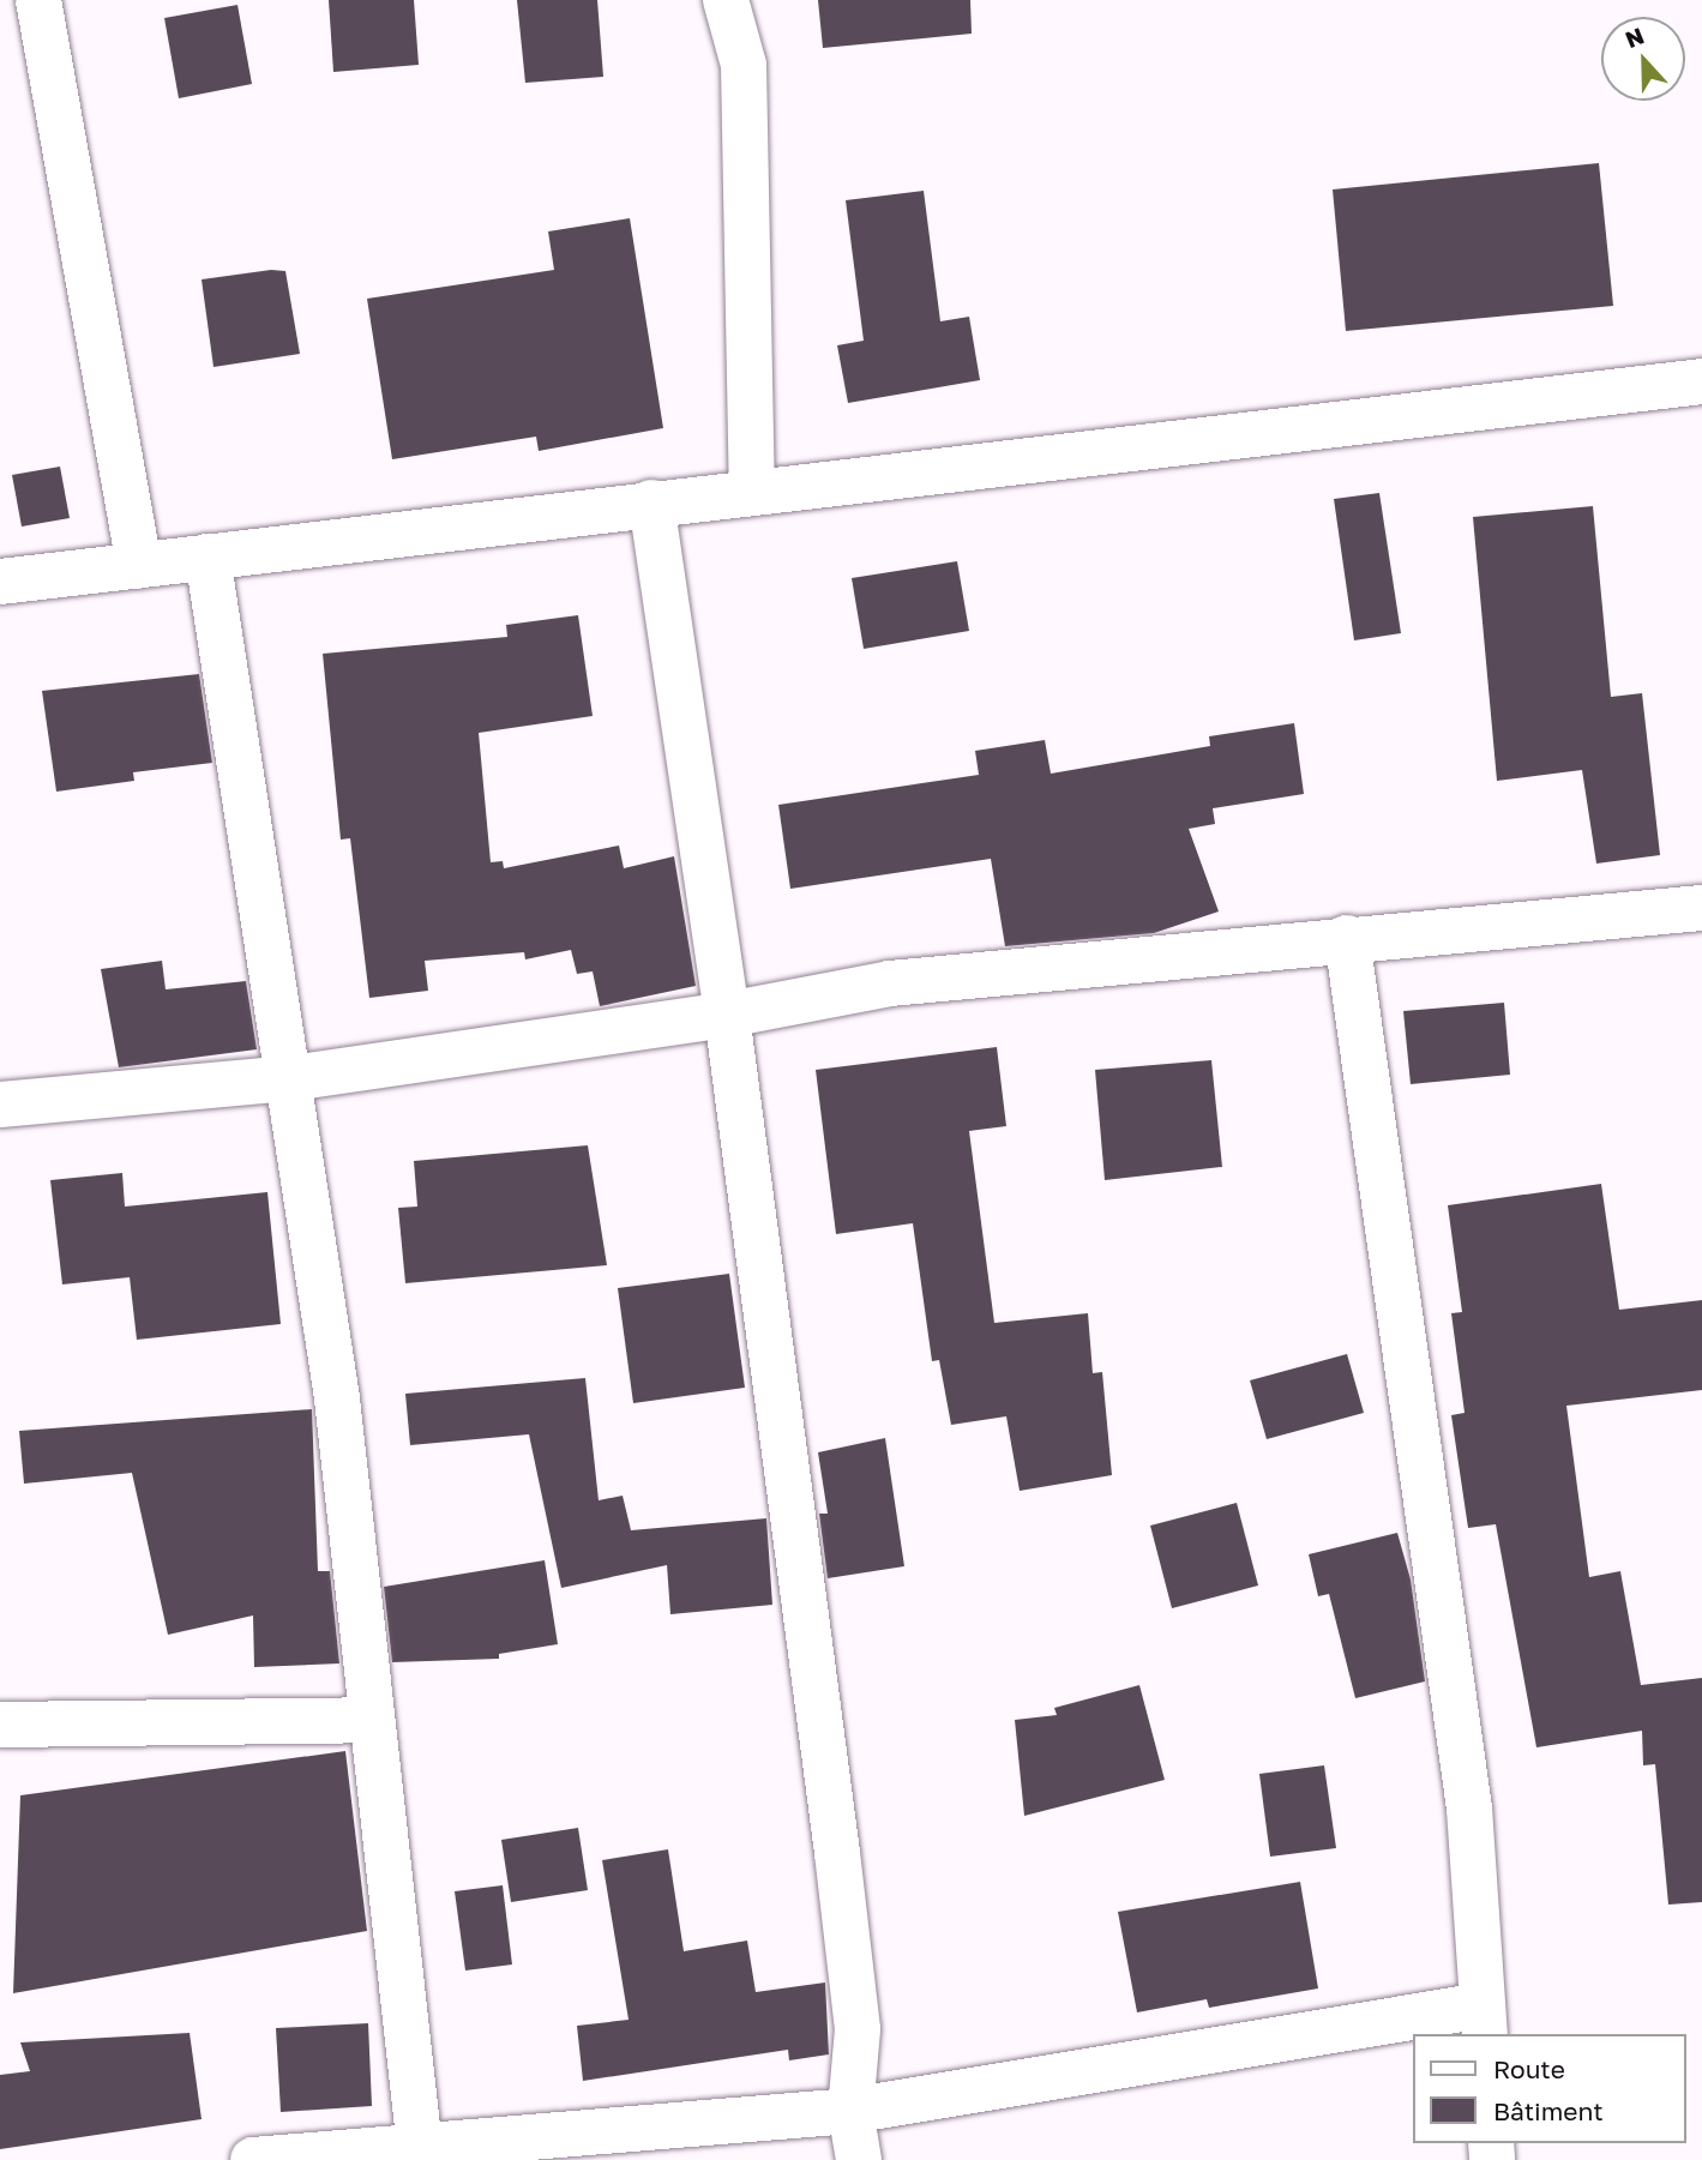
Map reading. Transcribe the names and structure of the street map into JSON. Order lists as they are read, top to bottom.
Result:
{
  "legend": ["Route", "Bâtiment"],
  "north": "top"
}
